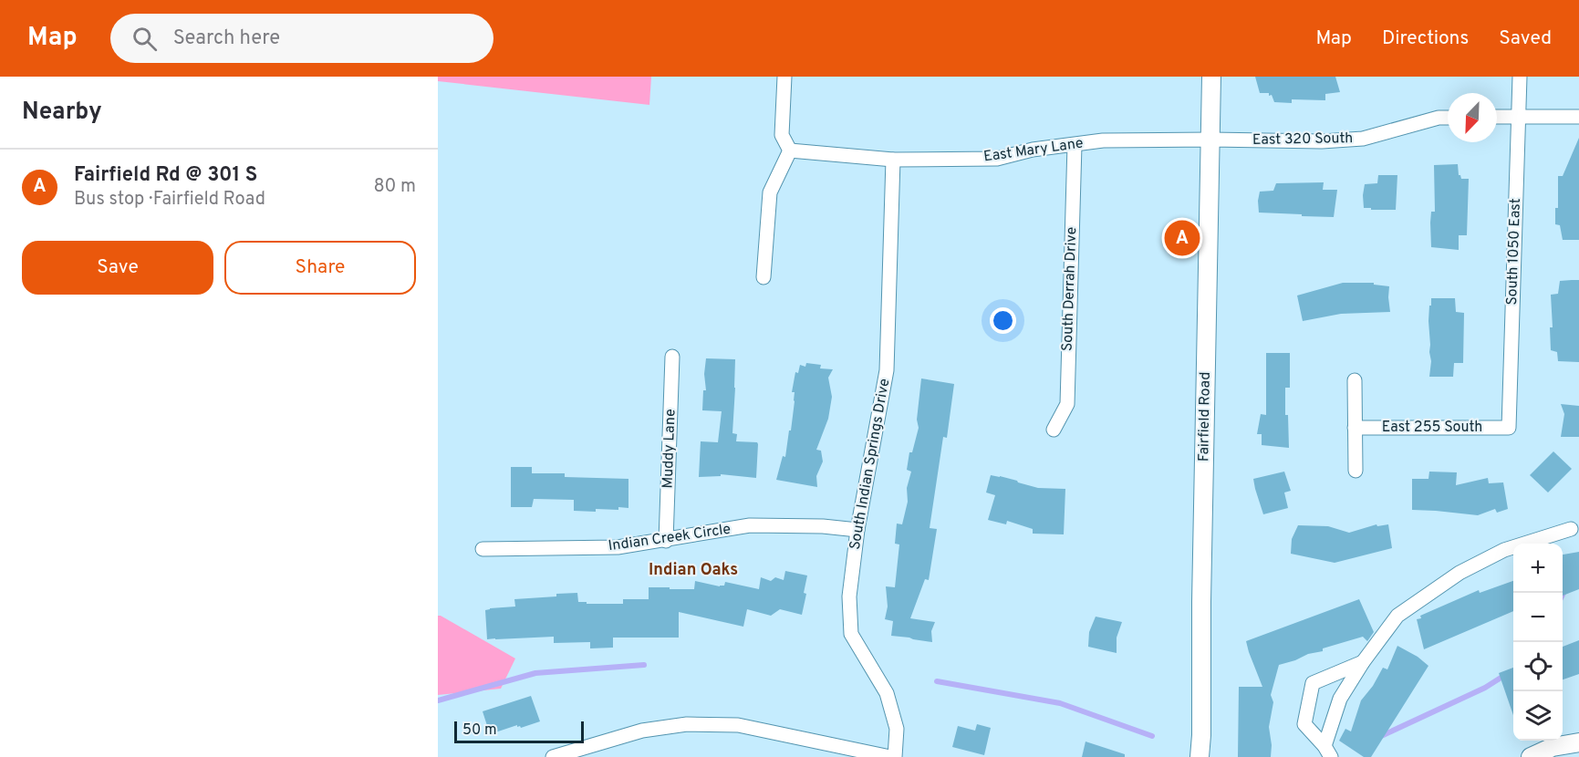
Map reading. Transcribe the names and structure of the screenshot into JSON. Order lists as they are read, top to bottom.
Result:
{
  "streets": {
    "street": [
      "East 320 South",
      "East Mary Lane",
      "South 1050 East",
      "South Derrah Drive",
      "Fairfield Road",
      "East 255 South",
      "Muddy Lane",
      "South Indian Springs Drive",
      "Indian Creek Circle"
    ]
  },
  "crossings": [
    ["East 320 South", "East Mary Lane"],
    ["East 320 South", "Fairfield Road"],
    ["East Mary Lane", "South Derrah Drive"],
    ["East Mary Lane", "Fairfield Road"],
    ["East Mary Lane", "South Indian Springs Drive"],
    ["South 1050 East", "East 255 South"],
    ["Muddy Lane", "Indian Creek Circle"],
    ["South Indian Springs Drive", "Indian Creek Circle"]
  ],
  "districts": ["Indian Oaks"],
  "scale_bar": "50 m",
  "north": "bottom left",
  "page": {
    "header": "Map",
    "search": "Search here",
    "nav": ["Map", "Directions", "Saved"],
    "heading": "Nearby",
    "list": [
      {
        "mark": "A",
        "name": "Fairfield Rd @ 301 S",
        "note": "Bus stop · Fairfield Road",
        "value": "80 m"
      }
    ],
    "pins": "A",
    "buttons": ["Save", "Share"],
    "map_buttons": ["+", "−"],
    "scale": "50 m"
  }
}
